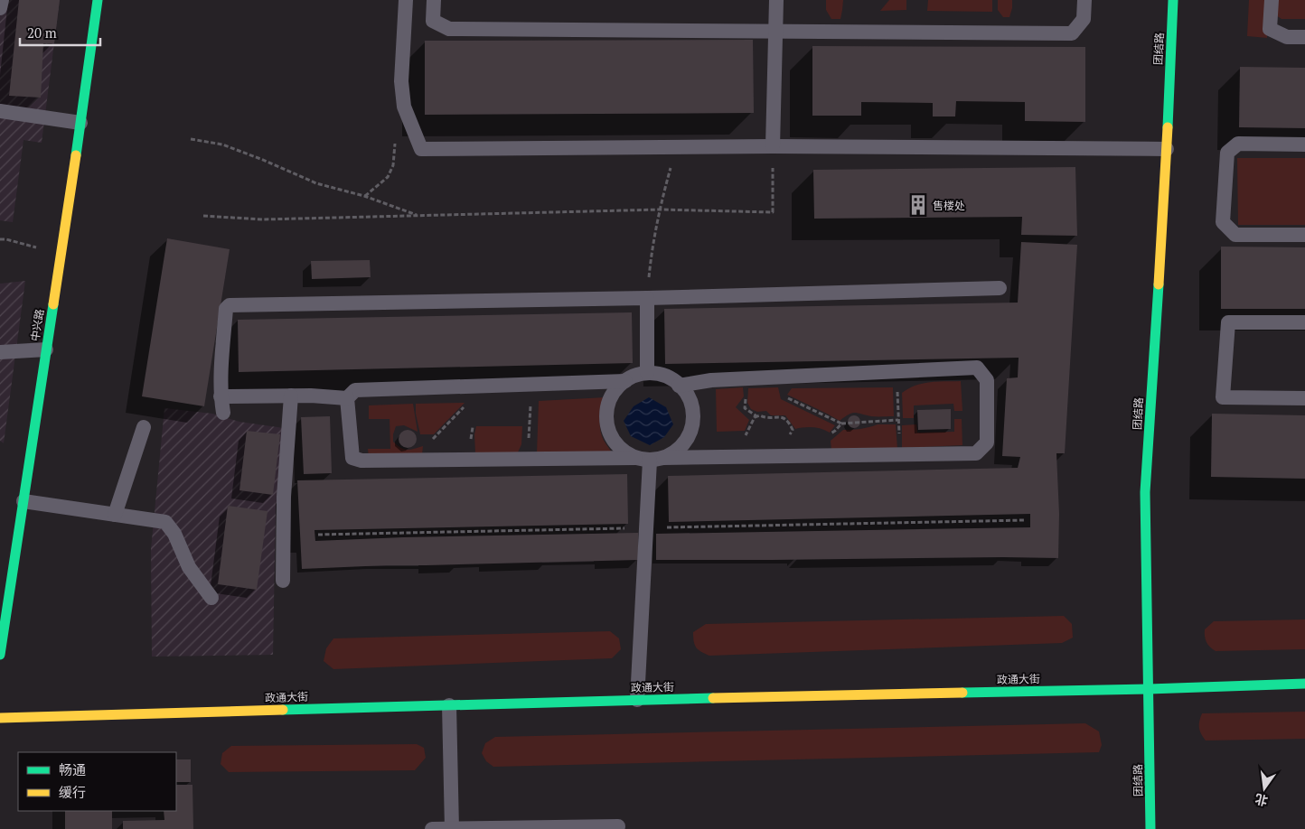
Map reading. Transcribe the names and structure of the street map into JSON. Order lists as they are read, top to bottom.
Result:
{
  "streets": {
    "street": ["团结路", "中兴路", "政通大街"]
  },
  "crossings": [
    ["团结路", "政通大街"]
  ],
  "places": {
    "building": ["售楼处"]
  },
  "legend": ["畅通", "缓行"],
  "scale_bar": "20 m",
  "north": "bottom"
}
